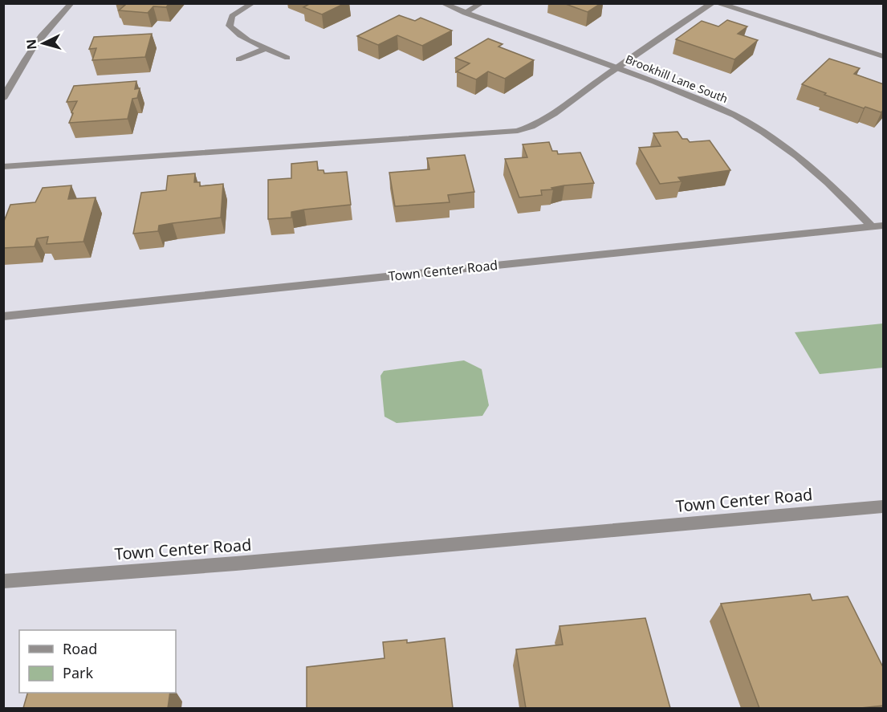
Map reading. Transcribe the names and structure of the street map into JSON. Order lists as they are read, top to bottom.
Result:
{
  "streets": {
    "street": ["Brookhill Lane South", "Town Center Road"]
  },
  "crossings": [
    ["Brookhill Lane South", "Town Center Road"]
  ],
  "legend": ["Road", "Park"],
  "north": "left"
}
